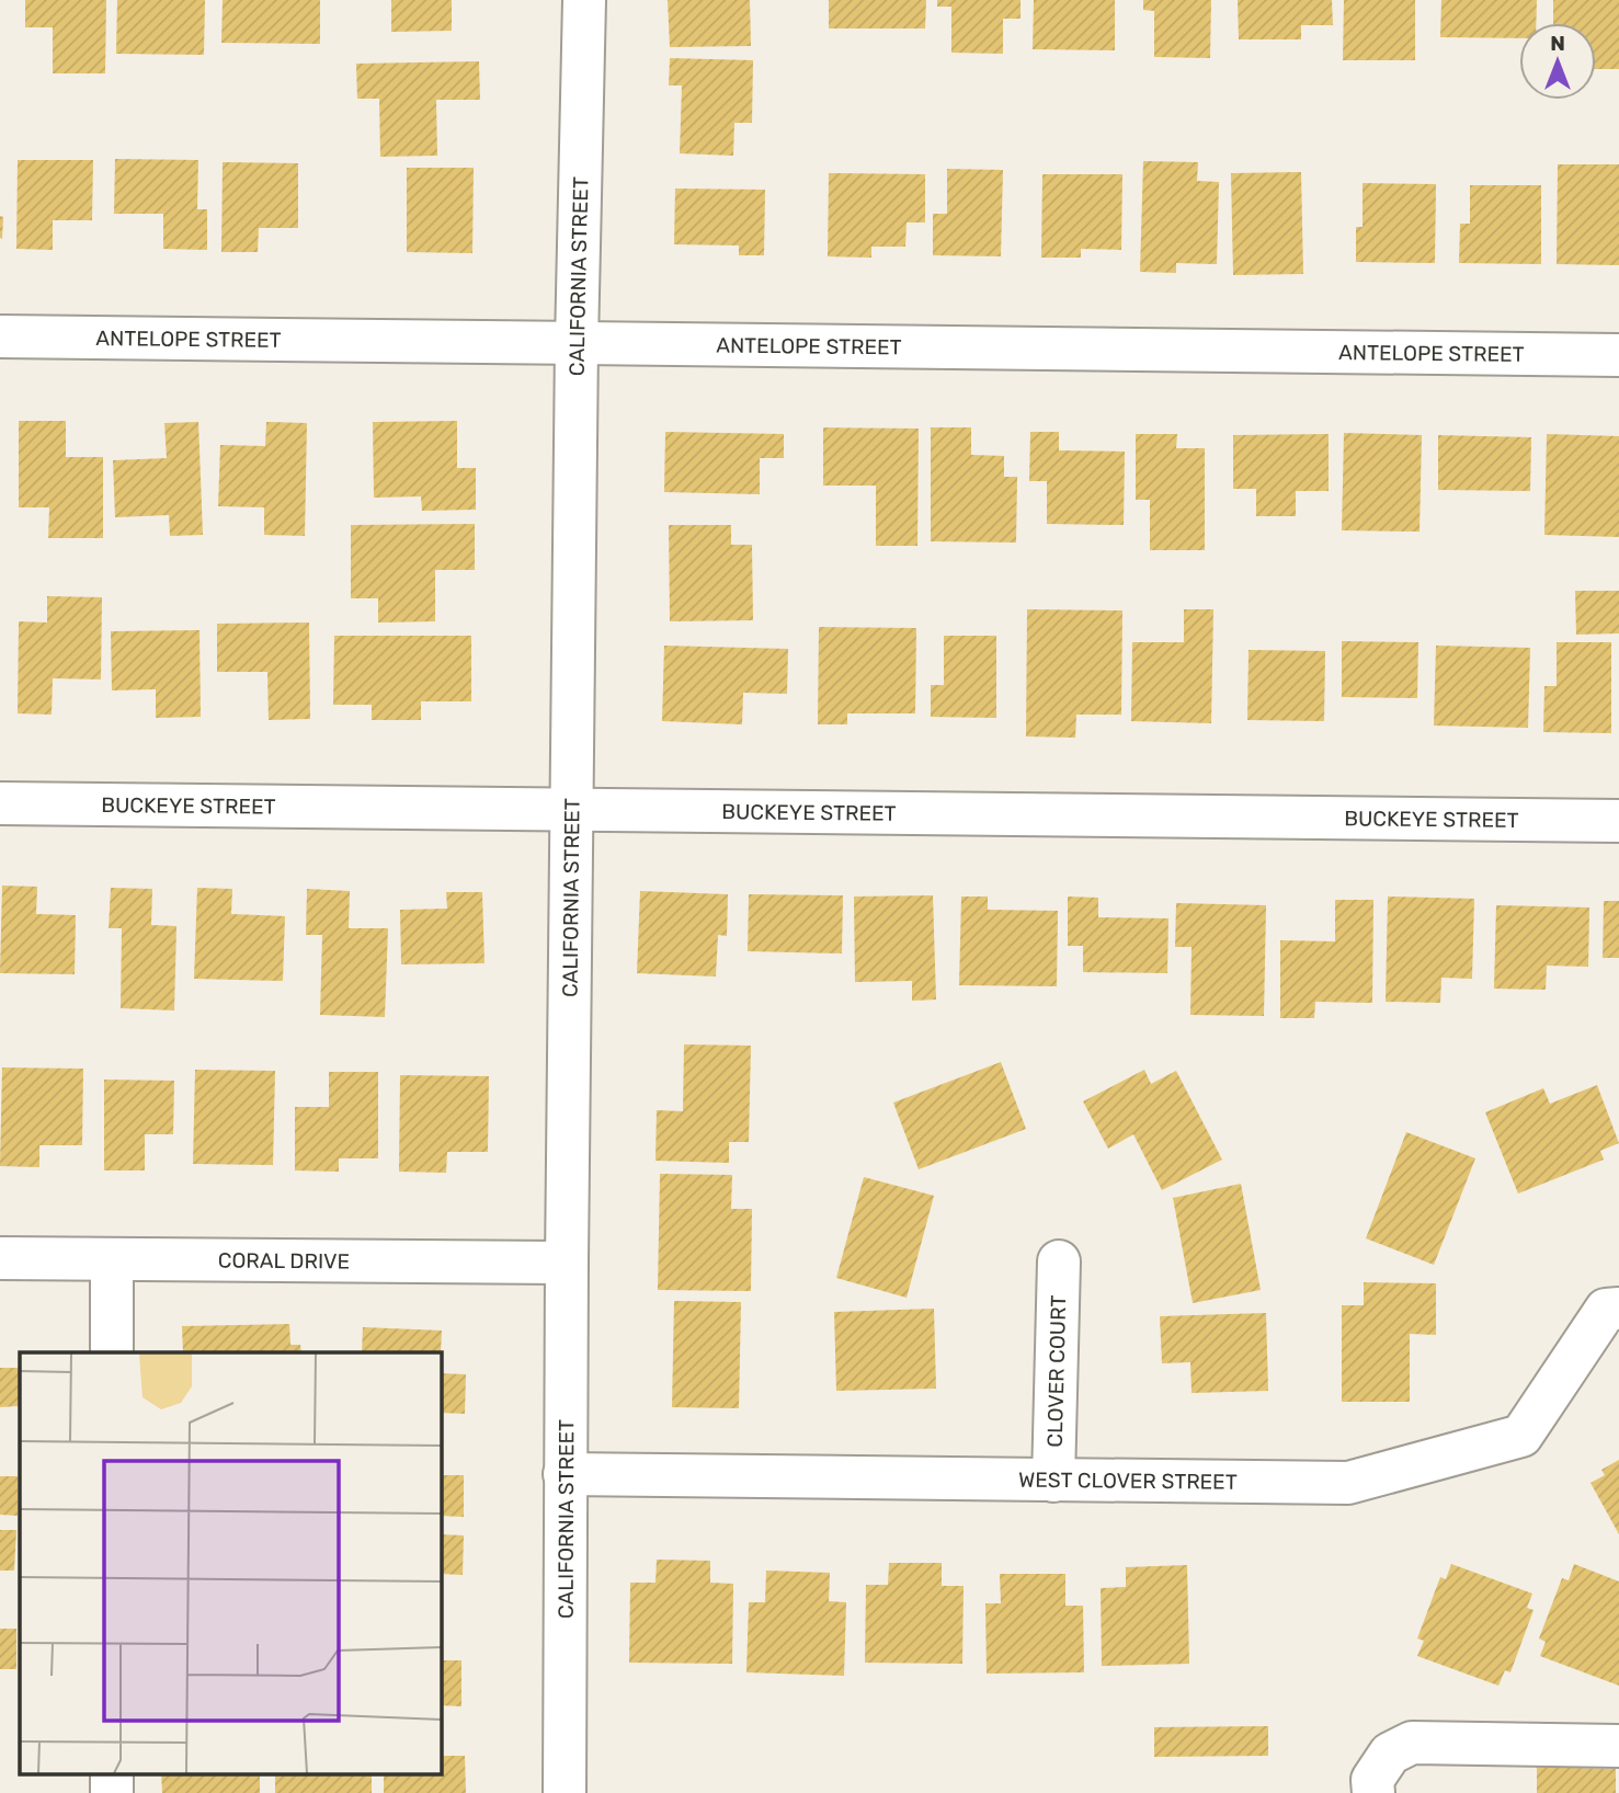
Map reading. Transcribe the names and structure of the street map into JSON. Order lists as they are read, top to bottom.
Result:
{
  "streets": {
    "street": [
      "CALIFORNIA STREET",
      "ANTELOPE STREET",
      "BUCKEYE STREET",
      "CORAL DRIVE",
      "CLOVER COURT",
      "WEST CLOVER STREET"
    ]
  },
  "crossings": [
    ["CALIFORNIA STREET", "ANTELOPE STREET"],
    ["CALIFORNIA STREET", "BUCKEYE STREET"],
    ["CALIFORNIA STREET", "CORAL DRIVE"],
    ["CALIFORNIA STREET", "WEST CLOVER STREET"],
    ["CLOVER COURT", "WEST CLOVER STREET"]
  ],
  "north": "top"
}
